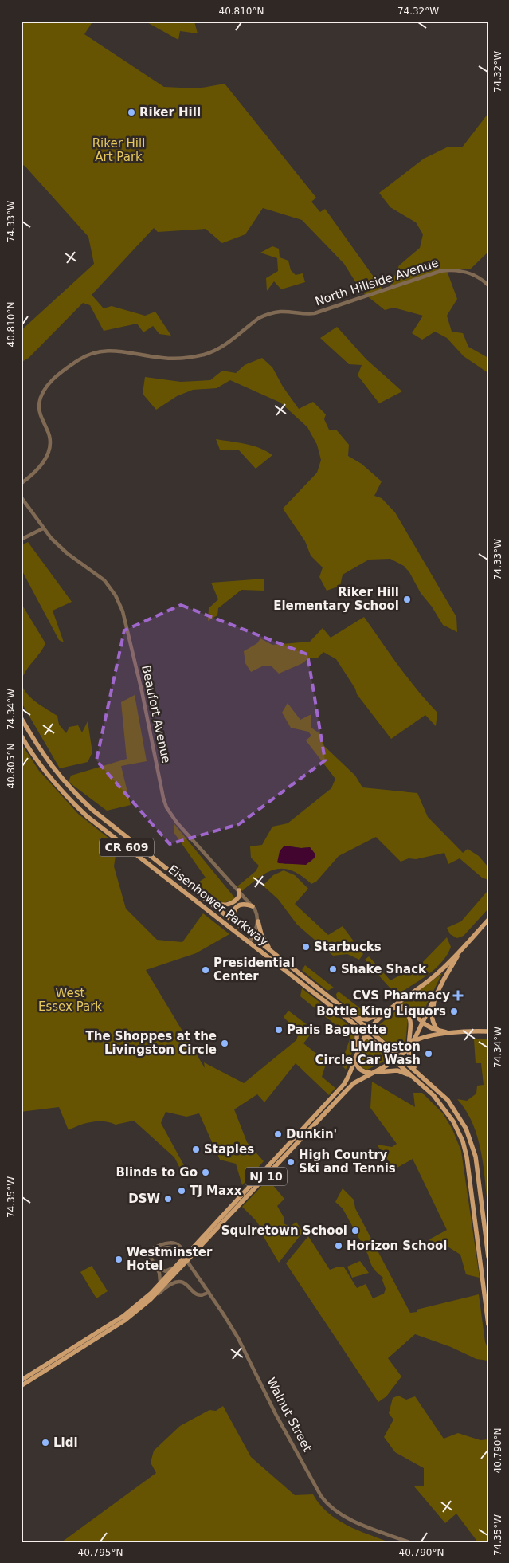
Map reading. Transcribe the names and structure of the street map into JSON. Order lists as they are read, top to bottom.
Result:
{
  "streets": {
    "main road": ["CR 609", "Eisenhower Parkway", "NJ 10"],
    "street": ["North Hillside Avenue", "Beaufort Avenue", "Walnut Street"]
  },
  "crossings": [
    ["Eisenhower Parkway", "NJ 10"],
    ["NJ 10", "Walnut Street"]
  ],
  "parks": ["Riker Hill Art Park", "West Essex Park"],
  "places": {
    "other": [
      "Riker Hill",
      "Riker Hill Elementary School",
      "Starbucks",
      "Shake Shack",
      "Presidential Center",
      "Bottle King Liquors",
      "Paris Baguette",
      "The Shoppes at the Livingston Circle",
      "Livingston Circle Car Wash",
      "Dunkin'",
      "Staples",
      "High Country Ski and Tennis",
      "Blinds to Go",
      "TJ Maxx",
      "DSW",
      "Squiretown School",
      "Horizon School",
      "Westminster Hotel",
      "Lidl"
    ],
    "health": ["CVS Pharmacy"]
  },
  "coordinates": [
    "40.810°N",
    "74.32°W",
    "74.33°W",
    "74.34°W",
    "40.805°N",
    "74.35°W",
    "40.790°N",
    "40.795°N"
  ]
}
